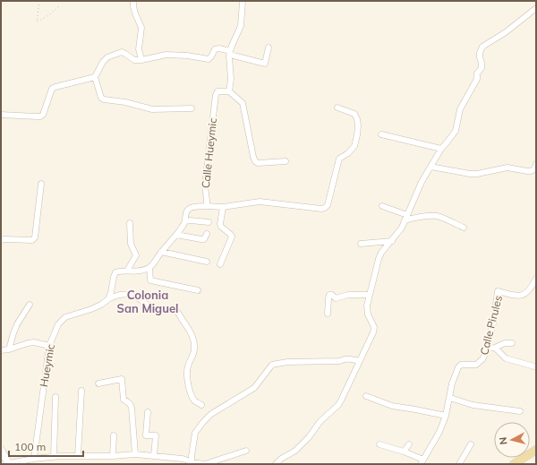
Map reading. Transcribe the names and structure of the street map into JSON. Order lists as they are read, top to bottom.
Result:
{
  "streets": {
    "street": ["Calle Hueymic", "Calle Pirules", "Hueymic"]
  },
  "districts": ["Colonia San Miguel"],
  "scale_bar": "100 m",
  "north": "left"
}
